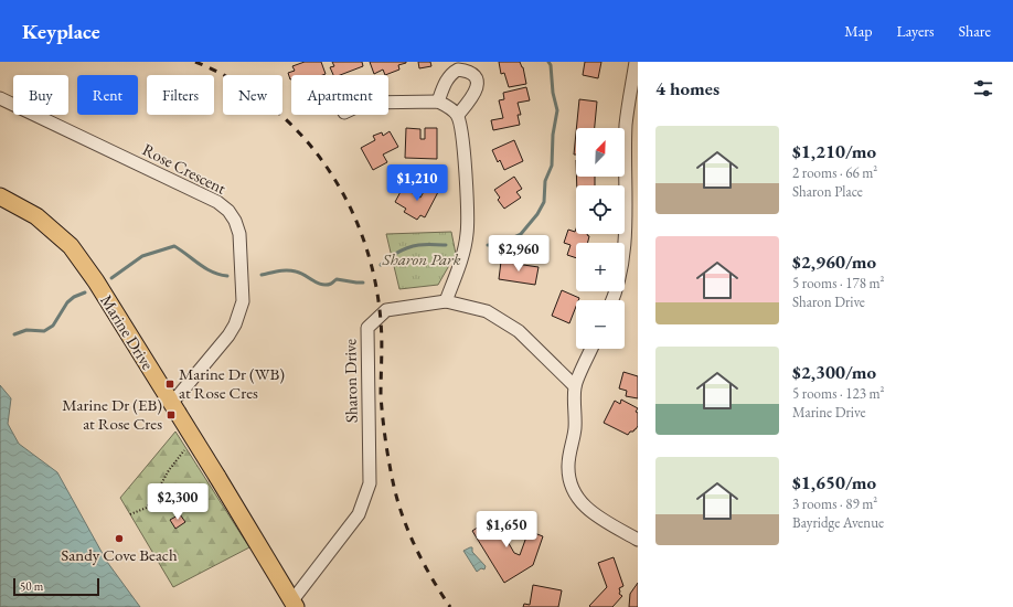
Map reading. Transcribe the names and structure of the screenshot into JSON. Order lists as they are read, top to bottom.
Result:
{
  "streets": {
    "main road": ["Marine Drive"],
    "street": ["Rose Crescent", "Sharon Drive"]
  },
  "crossings": [
    ["Rose Crescent", "Marine Drive"],
    ["Marine Drive", "Sharon Drive"]
  ],
  "parks": ["Sharon Park"],
  "places": {
    "transit": ["Marine Dr (WB) at Rose Cres", "Marine Dr (EB) at Rose Cres"],
    "other": ["Sandy Cove Beach"]
  },
  "scale_bar": "50 m",
  "north": "top right",
  "page": {
    "header": "Keyplace",
    "nav": ["Map", "Layers", "Share"],
    "heading": "4 homes",
    "chip": [
      "Buy",
      "Rent",
      "Filters",
      "New",
      "Apartment"
    ],
    "list": [
      {
        "name": "$1,210/mo",
        "note": "2 rooms · 66 m² · Sharon Place"
      },
      {
        "name": "$2,960/mo",
        "note": "5 rooms · 178 m² · Sharon Drive"
      },
      {
        "name": "$2,300/mo",
        "note": "5 rooms · 123 m² · Marine Drive"
      },
      {
        "name": "$1,650/mo",
        "note": "3 rooms · 89 m² · Bayridge Avenue"
      }
    ],
    "map_buttons": ["+", "−"],
    "price": [
      "$1,210",
      "$2,960",
      "$2,300",
      "$1,650"
    ],
    "scale": "50 m"
  }
}
